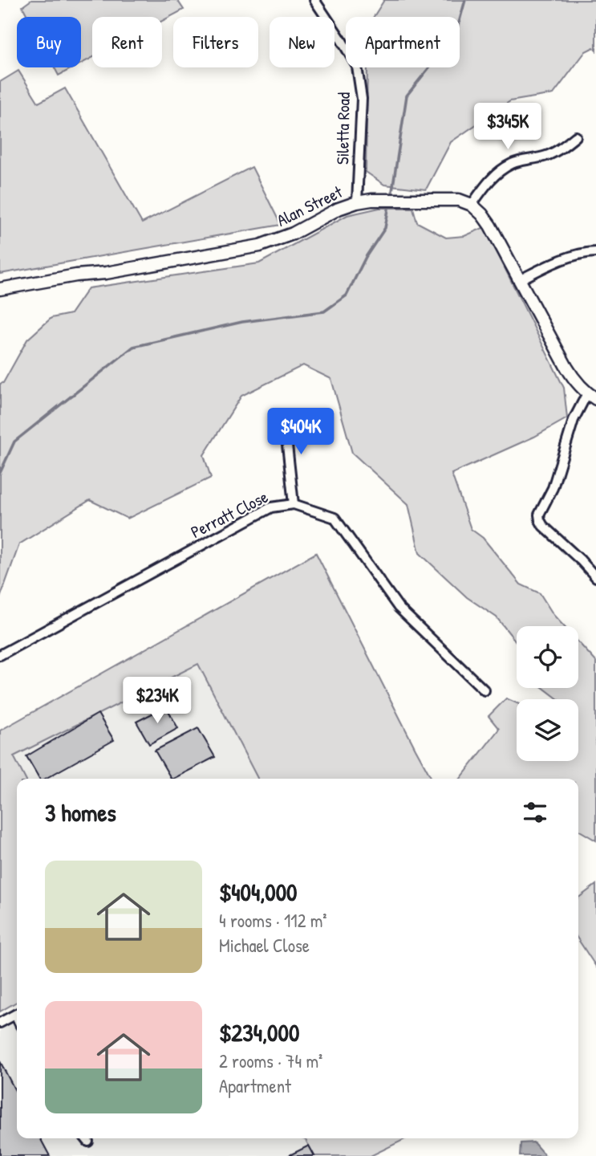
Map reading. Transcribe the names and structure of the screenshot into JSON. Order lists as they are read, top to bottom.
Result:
{
  "streets": {
    "street": ["Siletta Road", "Alan Street", "Perratt Close"]
  },
  "crossings": [
    ["Siletta Road", "Alan Street"]
  ],
  "page": {
    "chip": [
      "Buy",
      "Rent",
      "Filters",
      "New",
      "Apartment"
    ],
    "price": ["$345K", "$404K", "$234K"],
    "heading": "3 homes",
    "list": [
      {
        "name": "$404,000",
        "note": "4 rooms · 112 m² · Michael Close"
      },
      {
        "name": "$234,000",
        "note": "2 rooms · 74 m² · Apartment"
      }
    ]
  }
}
